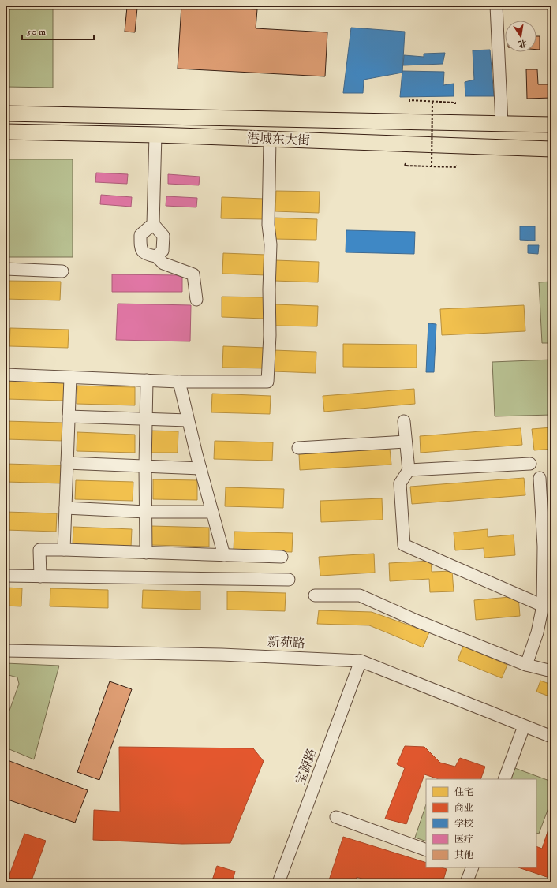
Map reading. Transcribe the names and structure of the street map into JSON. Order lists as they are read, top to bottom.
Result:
{
  "streets": {
    "main road": ["港城东大街"],
    "street": ["新苑路", "宝源路"]
  },
  "crossings": [
    ["新苑路", "宝源路"]
  ],
  "legend": [
    "住宅",
    "商业",
    "学校",
    "医疗",
    "其他"
  ],
  "scale_bar": "50 m",
  "north": "bottom"
}
